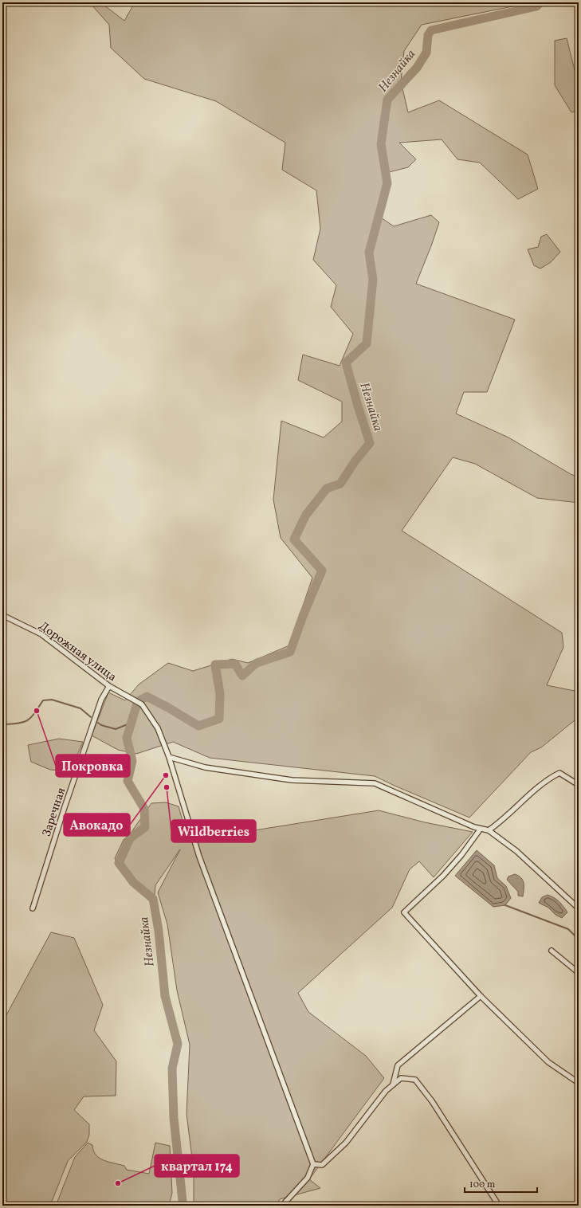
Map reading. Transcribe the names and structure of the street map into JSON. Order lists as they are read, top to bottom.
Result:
{
  "streets": {
    "street": ["Дорожная улица", "Заречная"]
  },
  "crossings": [
    ["Дорожная улица", "Заречная"]
  ],
  "water": ["Незнайка"],
  "places": [
    "Покровка",
    "Авокадо",
    "Wildberries",
    "квартал 174"
  ],
  "scale_bar": "100 m"
}
